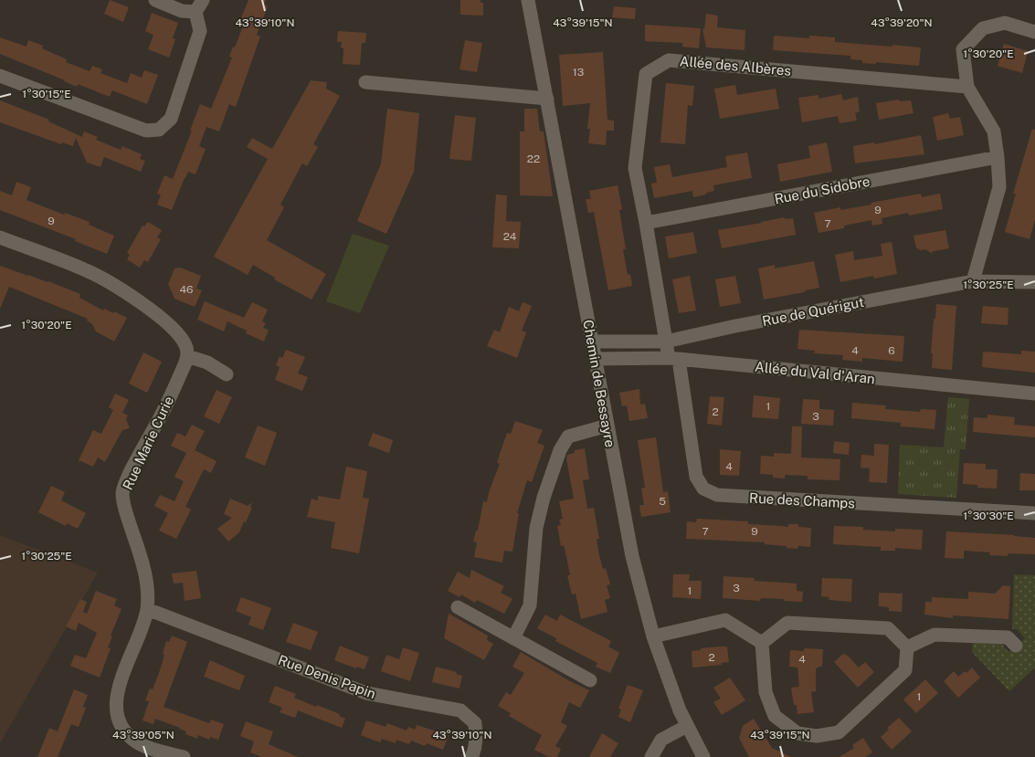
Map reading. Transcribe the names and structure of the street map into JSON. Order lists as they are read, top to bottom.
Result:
{
  "streets": {
    "street": [
      "Allée des Albères",
      "Rue du Sidobre",
      "Rue de Quérigut",
      "Allée du Val d'Aran",
      "Chemin de Bessayre",
      "Rue Marie Curie",
      "Rue des Champs",
      "Rue Denis Papin"
    ]
  },
  "crossings": [
    ["Allée des Albères", "Rue du Sidobre"],
    ["Allée des Albères", "Rue de Quérigut"],
    ["Allée des Albères", "Allée du Val d'Aran"],
    ["Allée des Albères", "Rue des Champs"],
    ["Rue de Quérigut", "Chemin de Bessayre"],
    ["Allée du Val d'Aran", "Chemin de Bessayre"],
    ["Allée du Val d'Aran", "Rue des Champs"],
    ["Rue Marie Curie", "Rue Denis Papin"]
  ],
  "house_numbers": [
    "13",
    "22",
    "9",
    "9",
    "7",
    "24",
    "46",
    "4",
    "6",
    "1",
    "2",
    "3",
    "4",
    "5",
    "7",
    "9",
    "3",
    "1",
    "2",
    "4",
    "1"
  ],
  "coordinates": [
    "43°39'10\"N",
    "43°39'15\"N",
    "43°39'20\"N",
    "1°30'20\"E",
    "1°30'15\"E",
    "1°30'25\"E",
    "1°30'30\"E",
    "43°39'05\"N"
  ]
}
